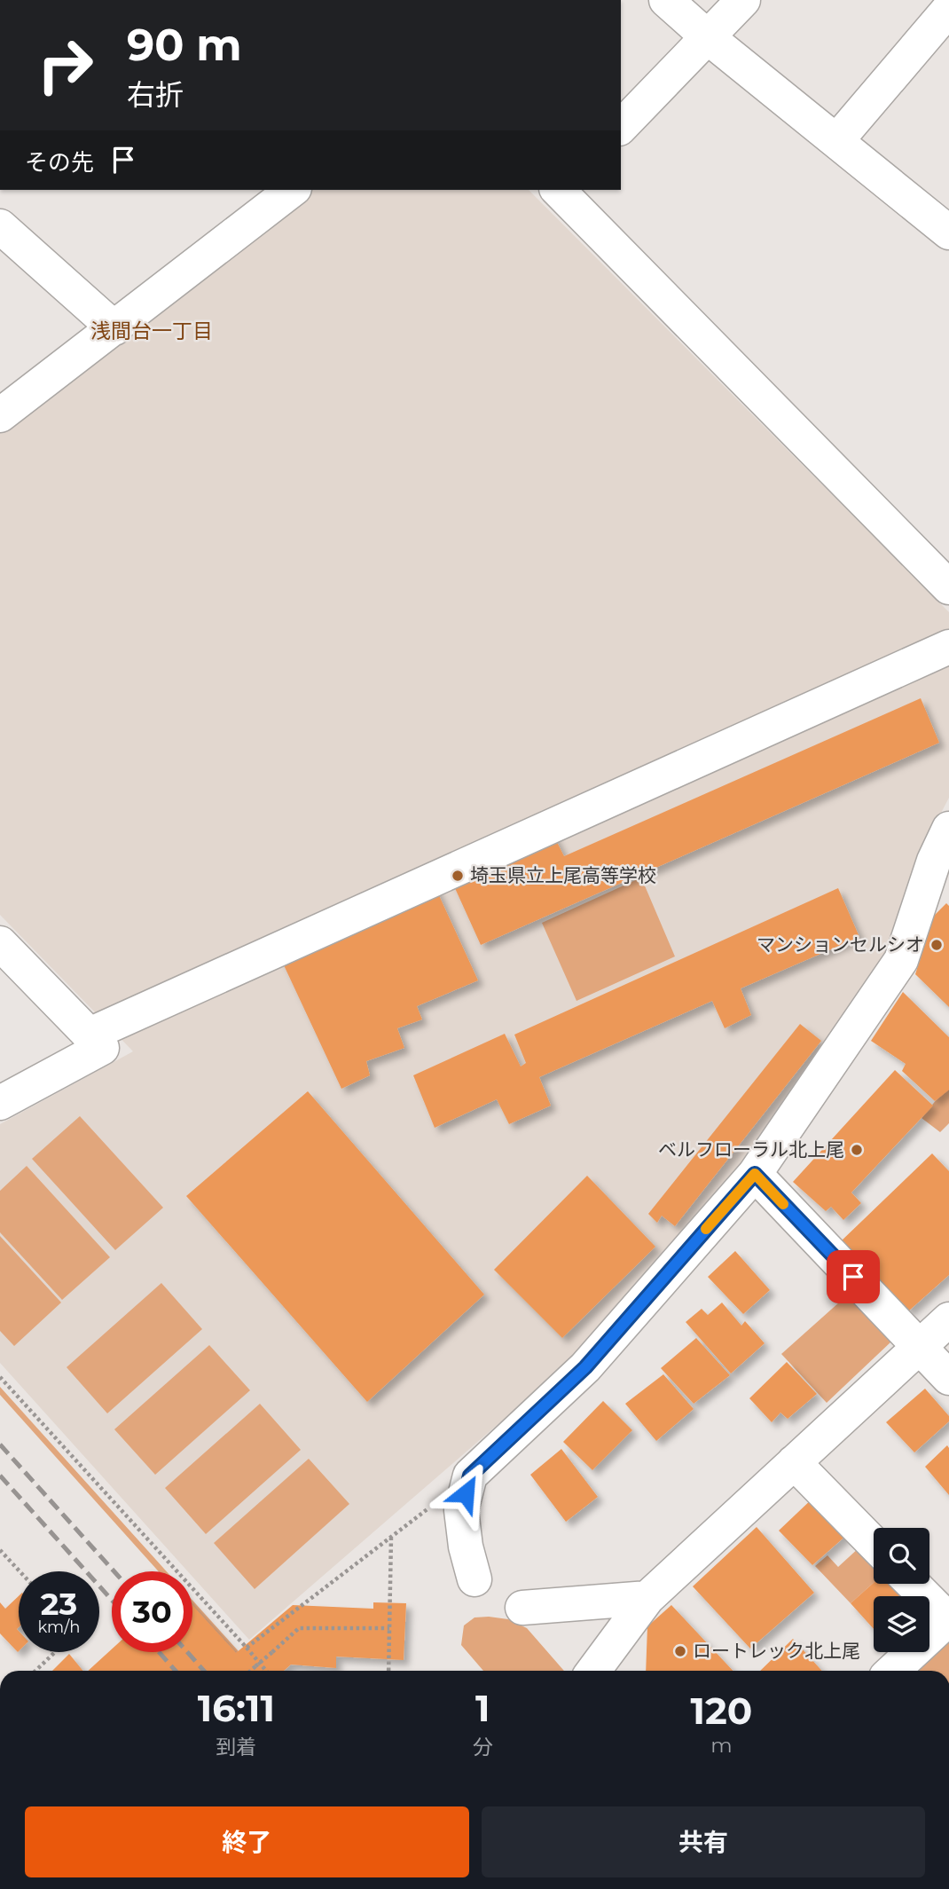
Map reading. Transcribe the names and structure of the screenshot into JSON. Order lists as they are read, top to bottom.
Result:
{
  "districts": ["浅間台一丁目"],
  "places": [
    "埼玉県立上尾高等学校",
    "マンションセルシオ",
    "ベルフローラル北上尾",
    "ロートレック北上尾"
  ],
  "page": {
    "turn": ["90 m", "右折"],
    "then": "その先",
    "speed": "23 km/h",
    "limit": "30",
    "eta": [
      "16:11",
      "到着",
      "1",
      "分",
      "120",
      "m"
    ],
    "buttons": ["終了", "共有"]
  }
}
